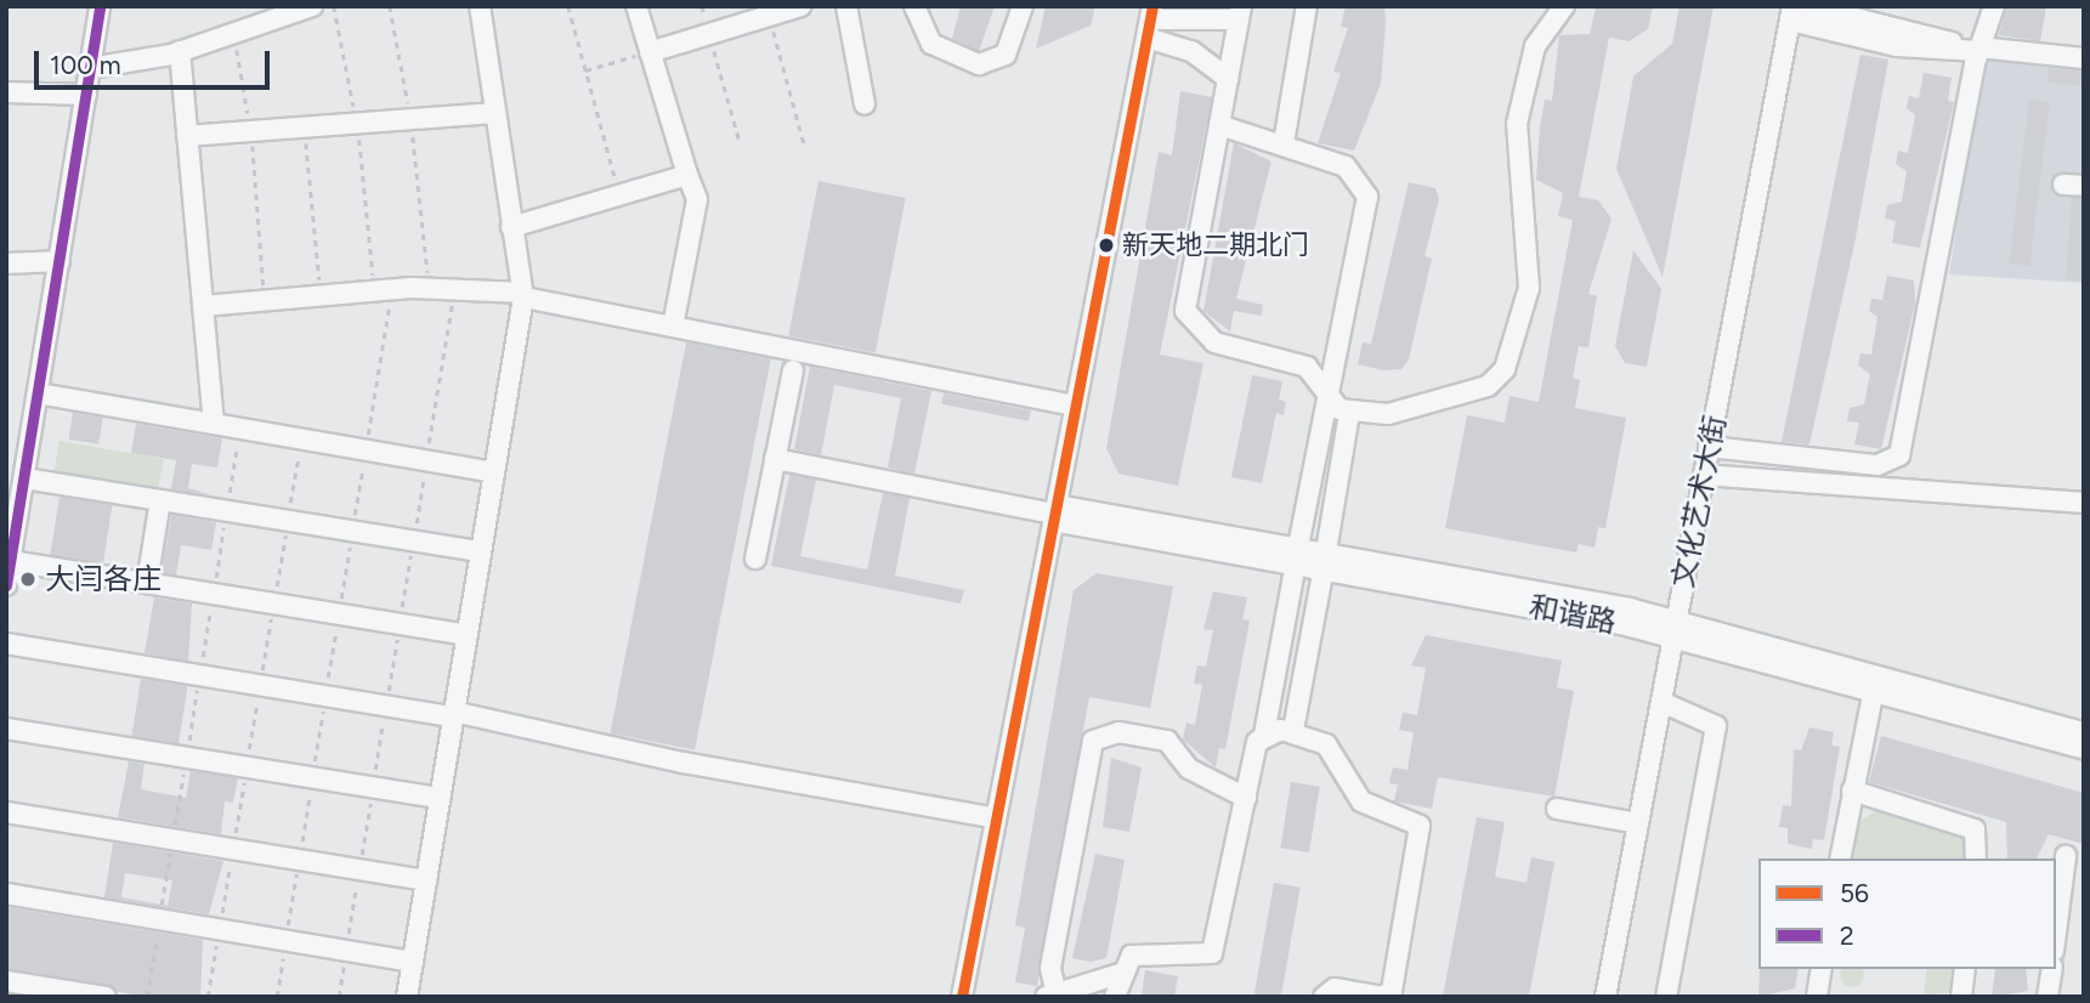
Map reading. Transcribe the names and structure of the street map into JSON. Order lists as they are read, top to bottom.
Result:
{
  "streets": {
    "street": ["文化艺术大街", "和谐路"]
  },
  "crossings": [
    ["文化艺术大街", "和谐路"]
  ],
  "places": ["新天地二期北门", "大闫各庄"],
  "lines": ["transit line 56", "transit line 2"],
  "legend": ["56", "2"],
  "scale_bar": "100 m"
}
